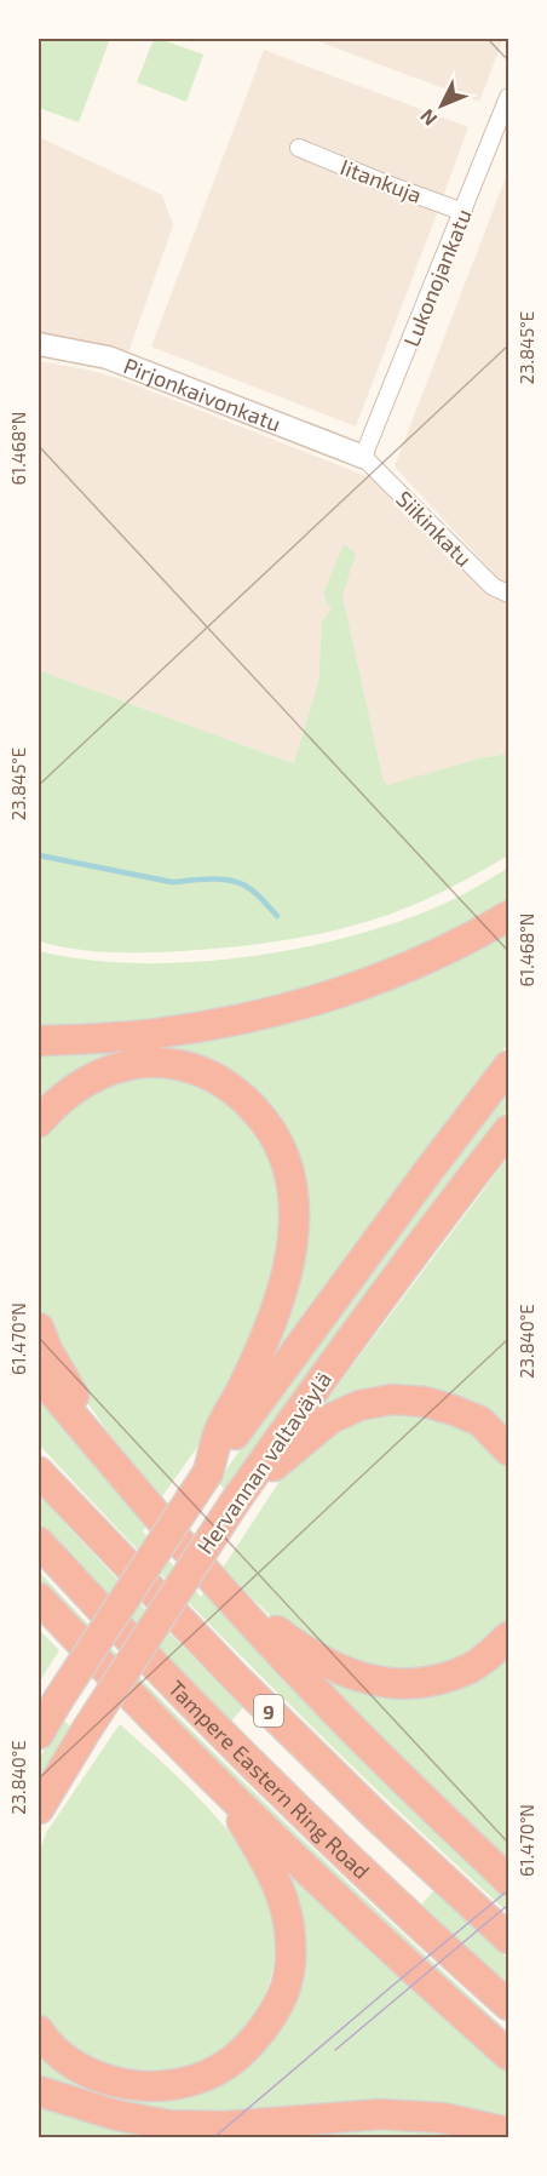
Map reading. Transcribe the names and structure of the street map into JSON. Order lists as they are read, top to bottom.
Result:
{
  "streets": {
    "highway": ["Hervannan valtaväylä", "9", "Tampere Eastern Ring Road"],
    "street": [
      "Iitankuja",
      "Lukonojankatu",
      "Pirjonkaivonkatu",
      "Siikinkatu"
    ]
  },
  "crossings": [
    ["Iitankuja", "Lukonojankatu"],
    ["Lukonojankatu", "Pirjonkaivonkatu"],
    ["Lukonojankatu", "Siikinkatu"],
    ["Pirjonkaivonkatu", "Siikinkatu"]
  ],
  "north": "bottom left",
  "coordinates": [
    "23.845°E",
    "61.468°N",
    "61.470°N",
    "23.840°E"
  ]
}
